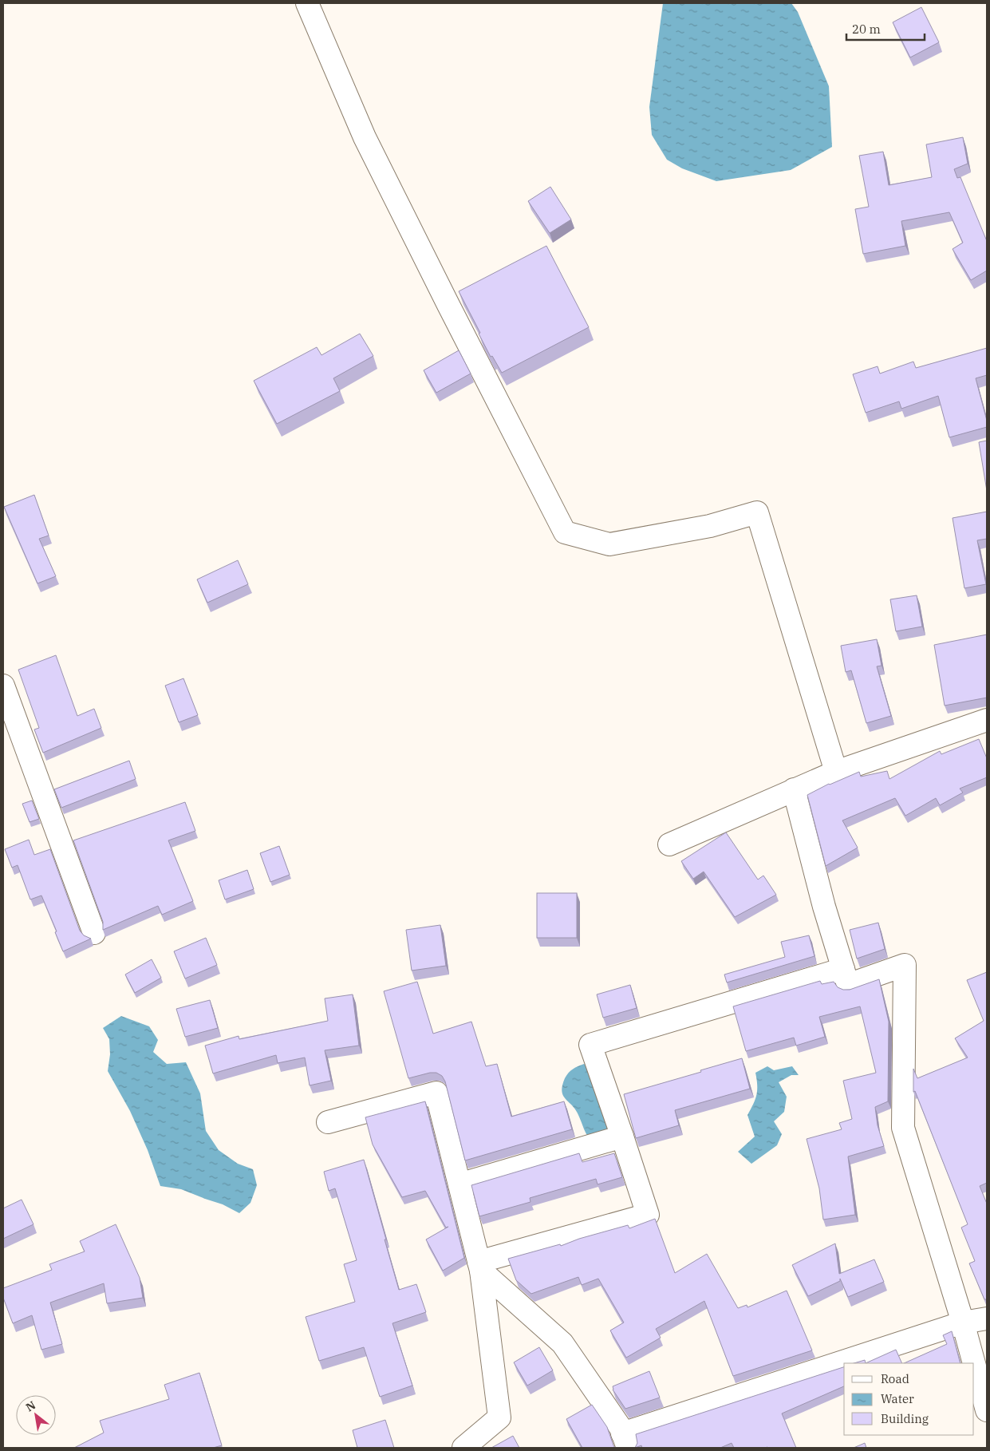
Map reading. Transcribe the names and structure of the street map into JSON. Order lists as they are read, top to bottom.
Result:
{
  "legend": ["Road", "Water", "Building"],
  "scale_bar": "20 m",
  "north": "top left"
}
